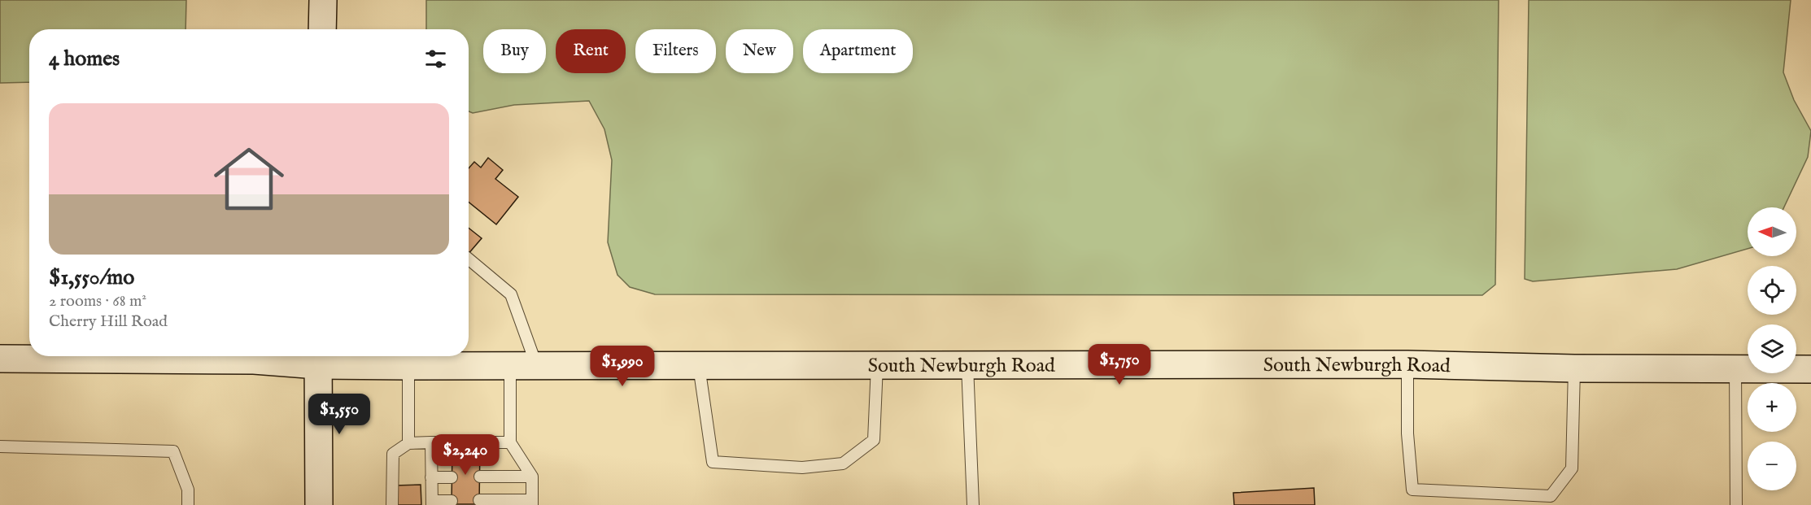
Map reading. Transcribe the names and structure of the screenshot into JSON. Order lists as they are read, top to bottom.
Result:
{
  "streets": {
    "main road": ["South Newburgh Road"]
  },
  "north": "left",
  "page": {
    "chip": [
      "Buy",
      "Rent",
      "Filters",
      "New",
      "Apartment"
    ],
    "heading": "4 homes",
    "list": [
      {
        "name": "$1,550/mo",
        "note": "2 rooms · 68 m² · Cherry Hill Road"
      }
    ],
    "map_buttons": ["+", "−"],
    "price": [
      "$1,750",
      "$1,990",
      "$1,550",
      "$2,240"
    ]
  }
}
